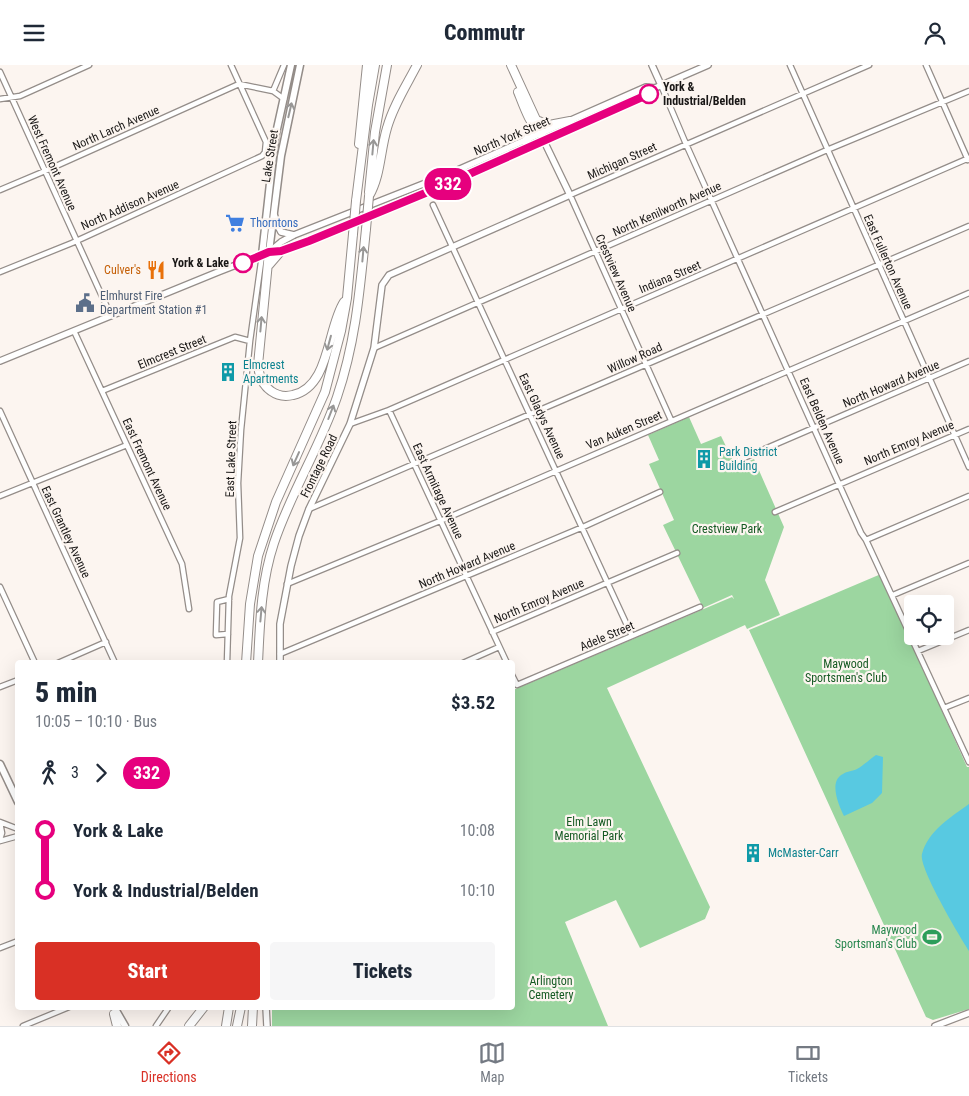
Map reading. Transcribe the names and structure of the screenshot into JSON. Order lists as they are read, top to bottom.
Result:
{
  "streets": {
    "main road": [
      "North York Street",
      "Lake Street",
      "Michigan Street",
      "Crestview Avenue",
      "Frontage Road"
    ],
    "street": [
      "North Larch Avenue",
      "West Fremont Avenue",
      "North Addison Avenue",
      "North Kenilworth Avenue",
      "East Fullerton Avenue",
      "Indiana Street",
      "Elmcrest Street",
      "Willow Road",
      "North Howard Avenue",
      "East Gladys Avenue",
      "East Belden Avenue",
      "Van Auken Street",
      "North Emroy Avenue",
      "East Lake Street",
      "East Fremont Avenue",
      "East Armitage Avenue",
      "East Grantley Avenue",
      "Adele Street"
    ]
  },
  "crossings": [
    ["North Larch Avenue", "West Fremont Avenue"],
    ["North Larch Avenue", "North Addison Avenue"],
    ["North York Street", "Lake Street"],
    ["North York Street", "West Fremont Avenue"],
    ["North York Street", "Crestview Avenue"],
    ["North York Street", "East Belden Avenue"],
    ["North York Street", "East Lake Street"],
    ["North York Street", "East Fremont Avenue"],
    ["Lake Street", "East Lake Street"],
    ["Michigan Street", "East Fullerton Avenue"],
    ["Michigan Street", "Crestview Avenue"],
    ["Michigan Street", "East Gladys Avenue"],
    ["Michigan Street", "East Belden Avenue"],
    ["Michigan Street", "Frontage Road"],
    ["West Fremont Avenue", "North Addison Avenue"],
    ["North Kenilworth Avenue", "East Fullerton Avenue"],
    ["North Kenilworth Avenue", "Crestview Avenue"],
    ["North Kenilworth Avenue", "East Gladys Avenue"],
    ["North Kenilworth Avenue", "East Belden Avenue"],
    ["North Kenilworth Avenue", "Frontage Road"],
    ["East Fullerton Avenue", "Indiana Street"],
    ["East Fullerton Avenue", "Willow Road"],
    ["East Fullerton Avenue", "North Howard Avenue"],
    ["East Fullerton Avenue", "Van Auken Street"],
    ["East Fullerton Avenue", "North Emroy Avenue"],
    ["Crestview Avenue", "Indiana Street"],
    ["Crestview Avenue", "Willow Road"],
    ["Crestview Avenue", "Van Auken Street"],
    ["Indiana Street", "East Gladys Avenue"],
    ["Indiana Street", "East Belden Avenue"],
    ["Indiana Street", "Frontage Road"],
    ["Indiana Street", "East Armitage Avenue"],
    ["Elmcrest Street", "East Lake Street"],
    ["Elmcrest Street", "East Fremont Avenue"],
    ["Willow Road", "East Gladys Avenue"],
    ["Willow Road", "East Belden Avenue"],
    ["Willow Road", "Frontage Road"],
    ["Willow Road", "East Armitage Avenue"],
    ["North Howard Avenue", "East Gladys Avenue"],
    ["North Howard Avenue", "East Belden Avenue"],
    ["North Howard Avenue", "Frontage Road"],
    ["North Howard Avenue", "East Armitage Avenue"],
    ["East Gladys Avenue", "Van Auken Street"],
    ["East Gladys Avenue", "North Emroy Avenue"],
    ["East Gladys Avenue", "Adele Street"],
    ["East Belden Avenue", "Van Auken Street"],
    ["East Belden Avenue", "North Emroy Avenue"],
    ["Van Auken Street", "Frontage Road"],
    ["Van Auken Street", "East Armitage Avenue"],
    ["North Emroy Avenue", "East Armitage Avenue"]
  ],
  "parks": [
    "Crestview Park",
    "Maywood Sportsmen's Club",
    "Elm Lawn Memorial Park",
    "Arlington Cemetery"
  ],
  "places": {
    "other": ["York & Industrial/Belden", "York & Lake"],
    "supermarket": ["Thorntons"],
    "restaurant": ["Culver's"],
    "public building": ["Elmhurst Fire Department Station #1"],
    "building": ["Elmcrest Apartments", "Park District Building", "McMaster-Carr"],
    "sports": ["Maywood Sportsman's Club"]
  },
  "lines": ["bus line 332"],
  "page": {
    "header": "Commutr",
    "on_map": "332",
    "heading": ["5 min", "10:05 – 10:10 · Bus", "$3.52"],
    "legs": ["3", "332"],
    "list": [
      {
        "name": "York & Lake",
        "value": "10:08"
      },
      {
        "name": "York & Industrial/Belden",
        "value": "10:10"
      }
    ],
    "buttons": ["Start", "Tickets"],
    "tabs": ["Directions", "Map", "Tickets"]
  }
}
